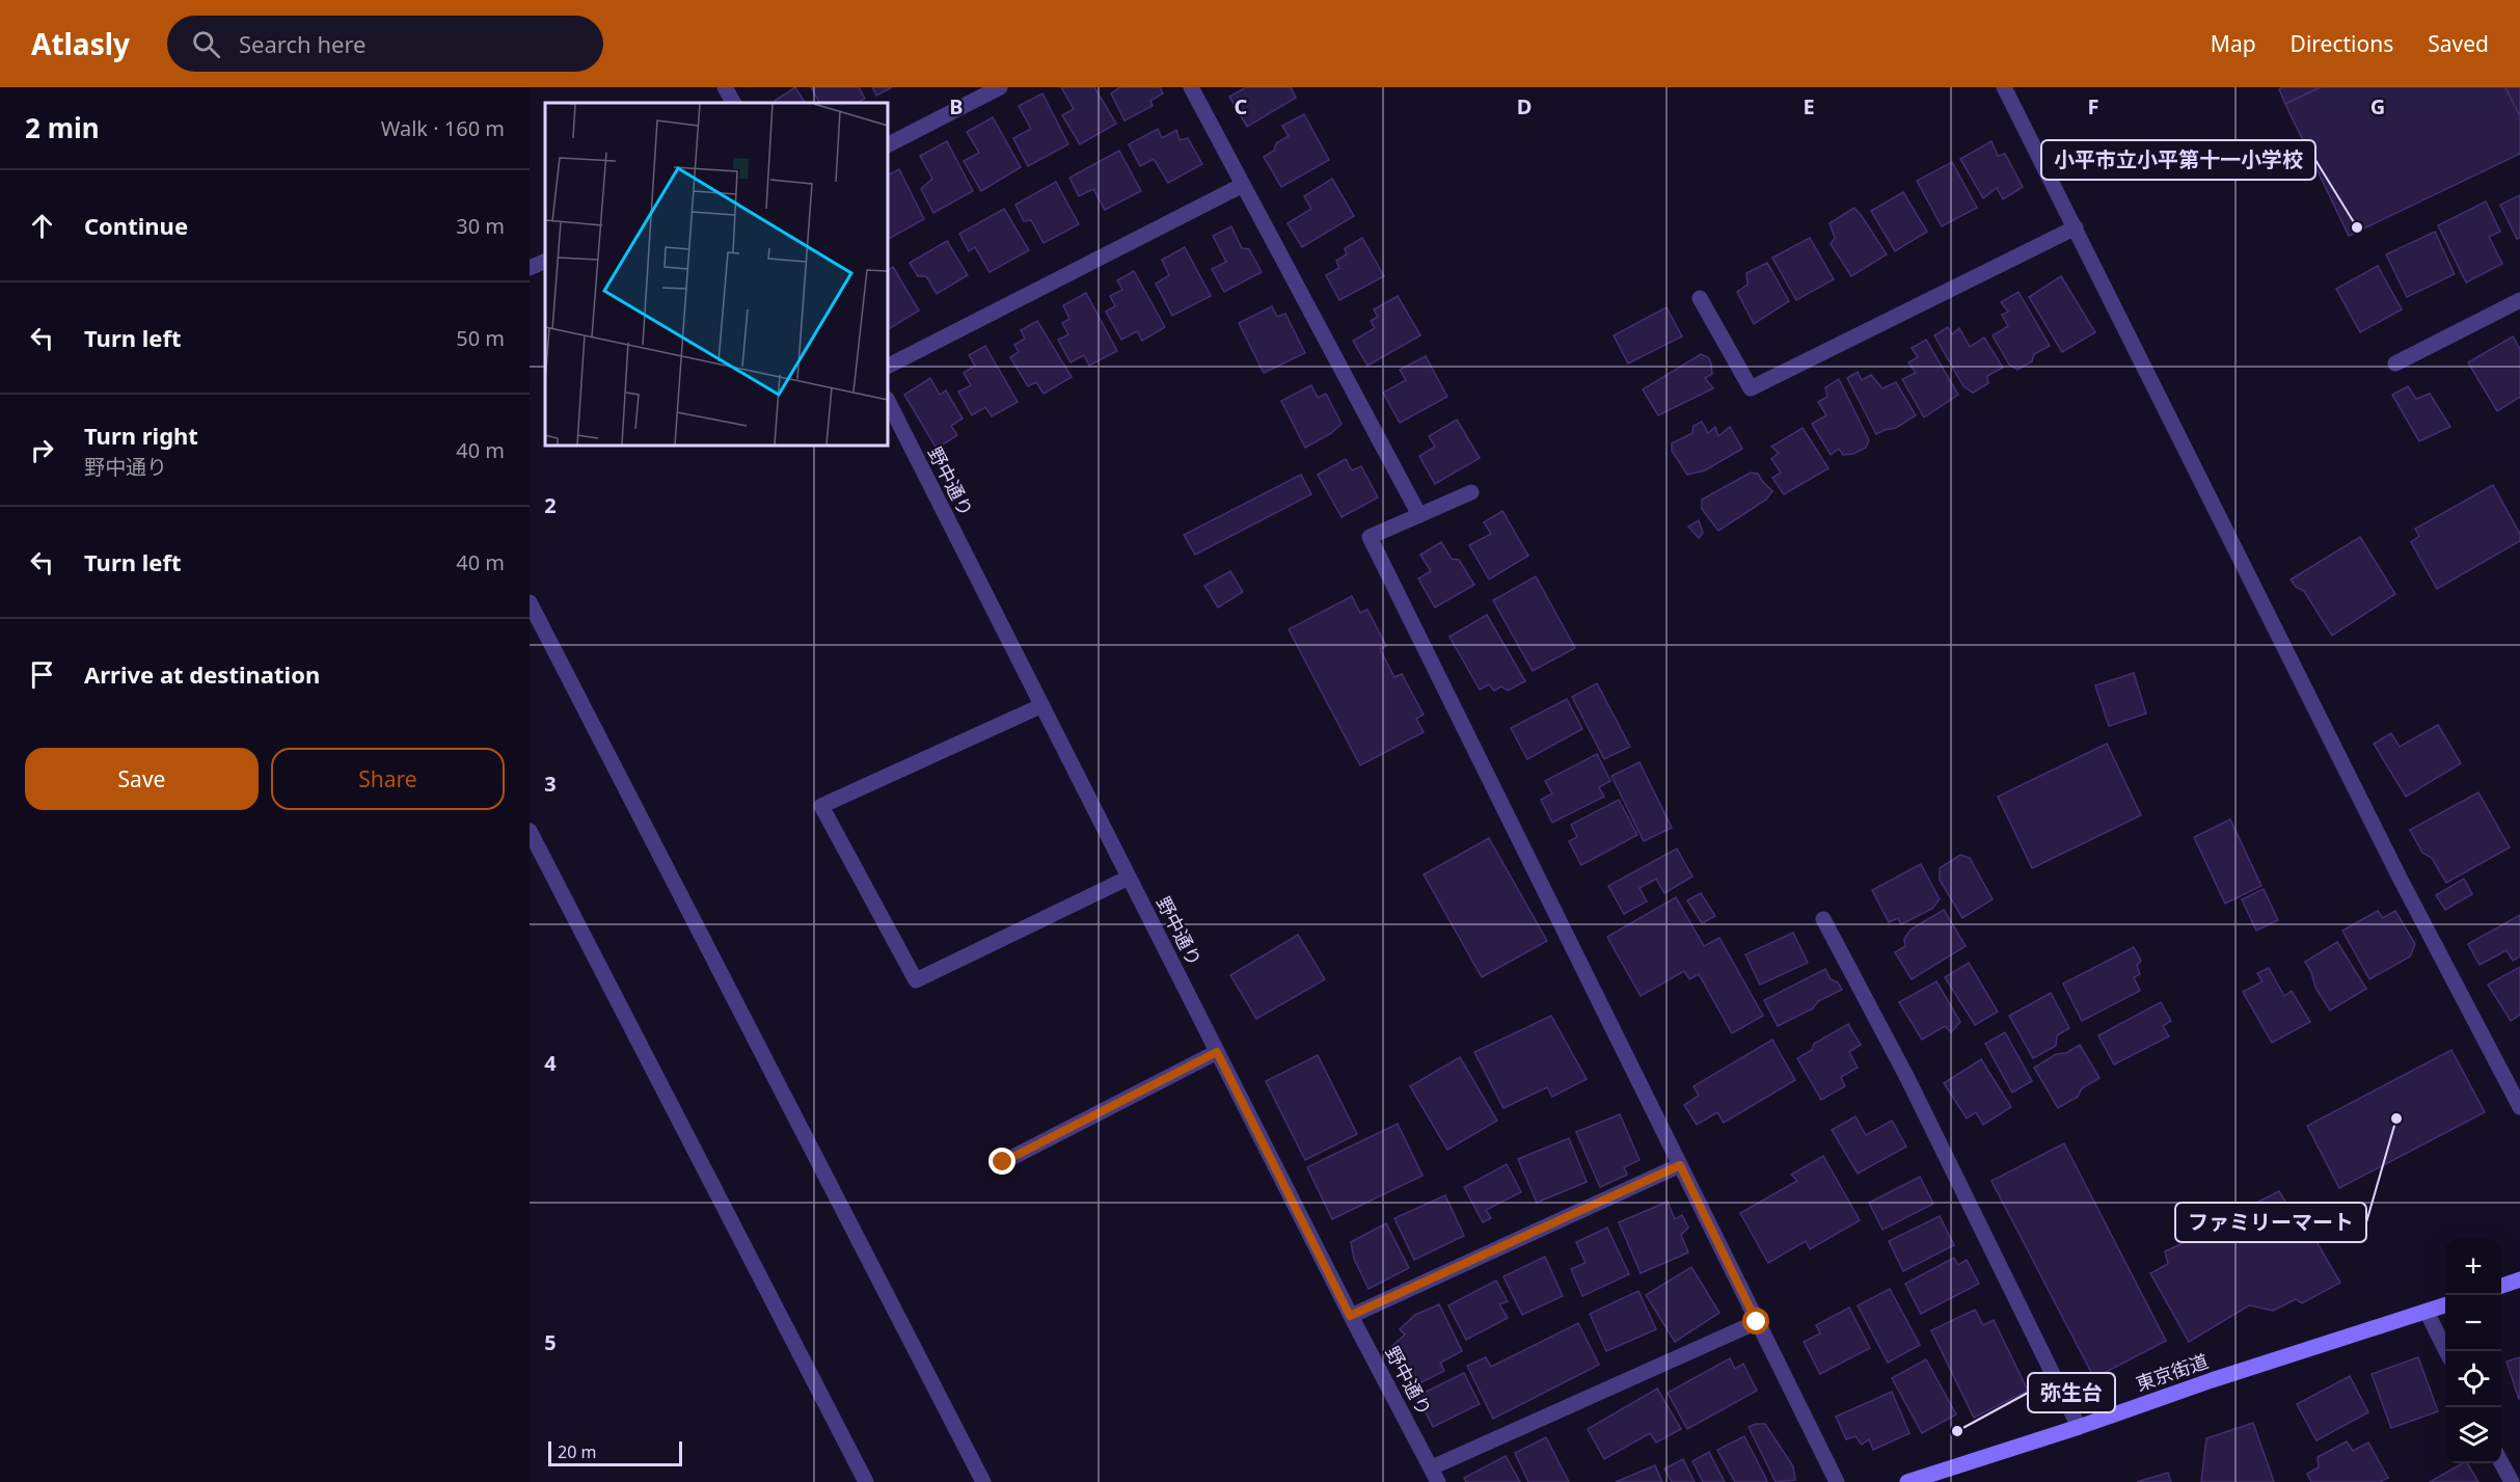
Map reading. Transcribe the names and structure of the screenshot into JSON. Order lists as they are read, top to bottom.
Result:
{
  "streets": {
    "main road": ["東京街道"],
    "street": ["野中通り"]
  },
  "places": ["小平市立小平第十一小学校", "ファミリーマート", "弥生台"],
  "scale_bar": "20 m",
  "page": {
    "header": "Atlasly",
    "search": "Search here",
    "nav": ["Map", "Directions", "Saved"],
    "heading": ["2 min", "Walk · 160 m"],
    "list": [
      ["Continue", "30 m"],
      ["Turn left", "50 m"],
      ["Turn right", "野中通り", "40 m"],
      ["Turn left", "40 m"],
      "Arrive at destination"
    ],
    "buttons": ["Save", "Share"],
    "map_buttons": ["+", "−"],
    "scale": "20 m"
  },
  "grid": {
    "columns": [
      "B",
      "C",
      "D",
      "E",
      "F",
      "G"
    ],
    "rows": [
      "2",
      "3",
      "4",
      "5"
    ]
  }
}
